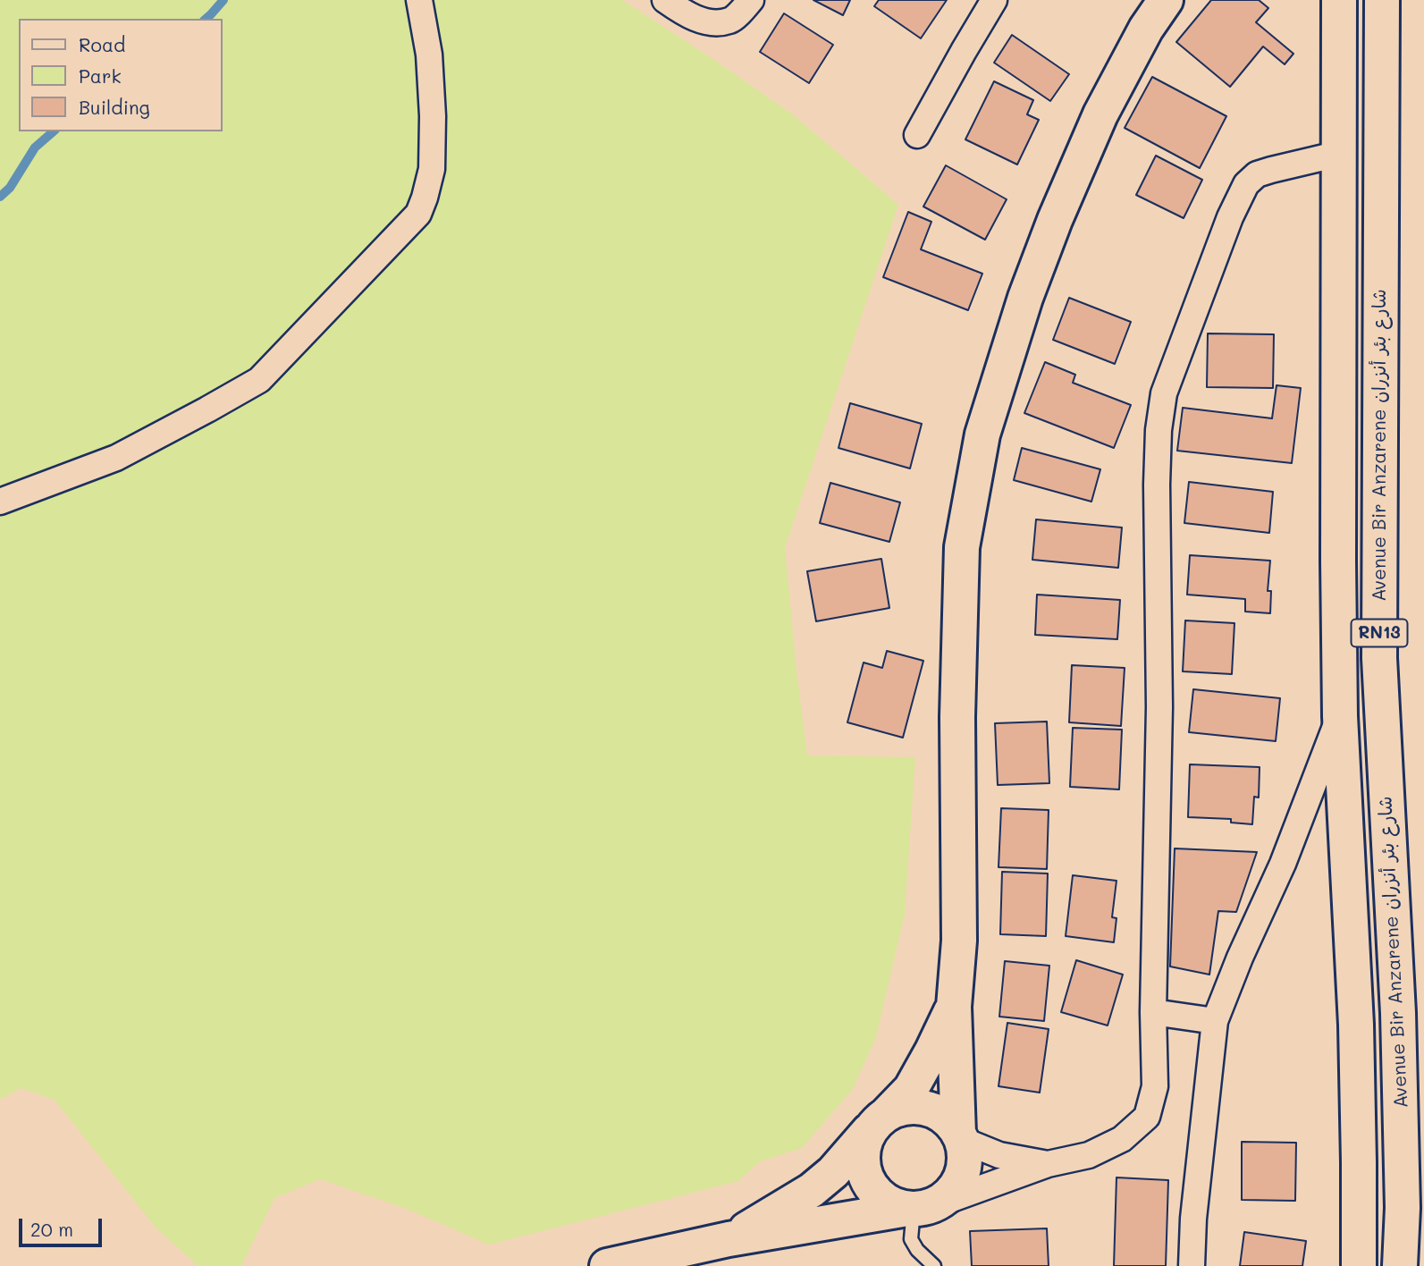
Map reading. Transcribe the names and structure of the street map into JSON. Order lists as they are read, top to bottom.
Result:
{
  "streets": {
    "main road": ["Avenue Bir Anzarene شارع بئر أنزران", "RN13"]
  },
  "legend": ["Road", "Park", "Building"],
  "scale_bar": "20 m"
}
